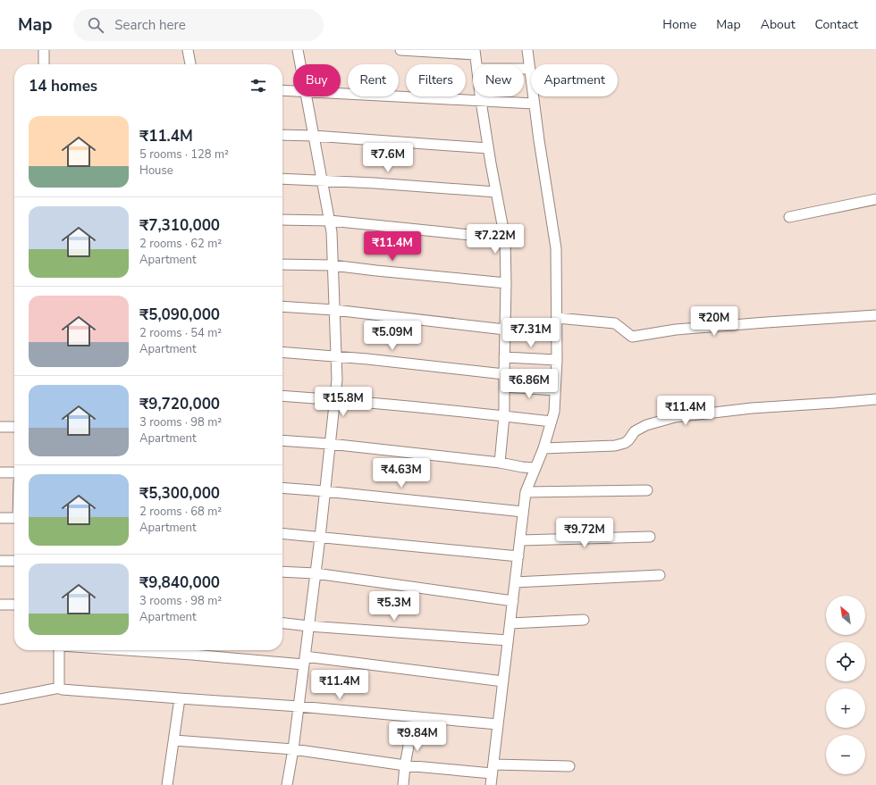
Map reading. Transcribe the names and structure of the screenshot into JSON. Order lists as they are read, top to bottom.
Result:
{
  "north": "top left",
  "page": {
    "header": "Map",
    "search": "Search here",
    "nav": [
      "Home",
      "Map",
      "About",
      "Contact"
    ],
    "chip": [
      "Buy",
      "Rent",
      "Filters",
      "New",
      "Apartment"
    ],
    "heading": "14 homes",
    "list": [
      {
        "name": "₹11.4M",
        "note": "5 rooms · 128 m² · House"
      },
      {
        "name": "₹7,310,000",
        "note": "2 rooms · 62 m² · Apartment"
      },
      {
        "name": "₹5,090,000",
        "note": "2 rooms · 54 m² · Apartment"
      },
      {
        "name": "₹9,720,000",
        "note": "3 rooms · 98 m² · Apartment"
      },
      {
        "name": "₹5,300,000",
        "note": "2 rooms · 68 m² · Apartment"
      },
      {
        "name": "₹9,840,000",
        "note": "3 rooms · 98 m² · Apartment"
      }
    ],
    "price": [
      "₹7.6M",
      "₹7.22M",
      "₹11.4M",
      "₹20M",
      "₹7.31M",
      "₹5.09M",
      "₹6.86M",
      "₹15.8M",
      "₹11.4M",
      "₹4.63M",
      "₹9.72M",
      "₹5.3M",
      "₹11.4M",
      "₹9.84M"
    ],
    "map_buttons": ["+", "−"]
  }
}
